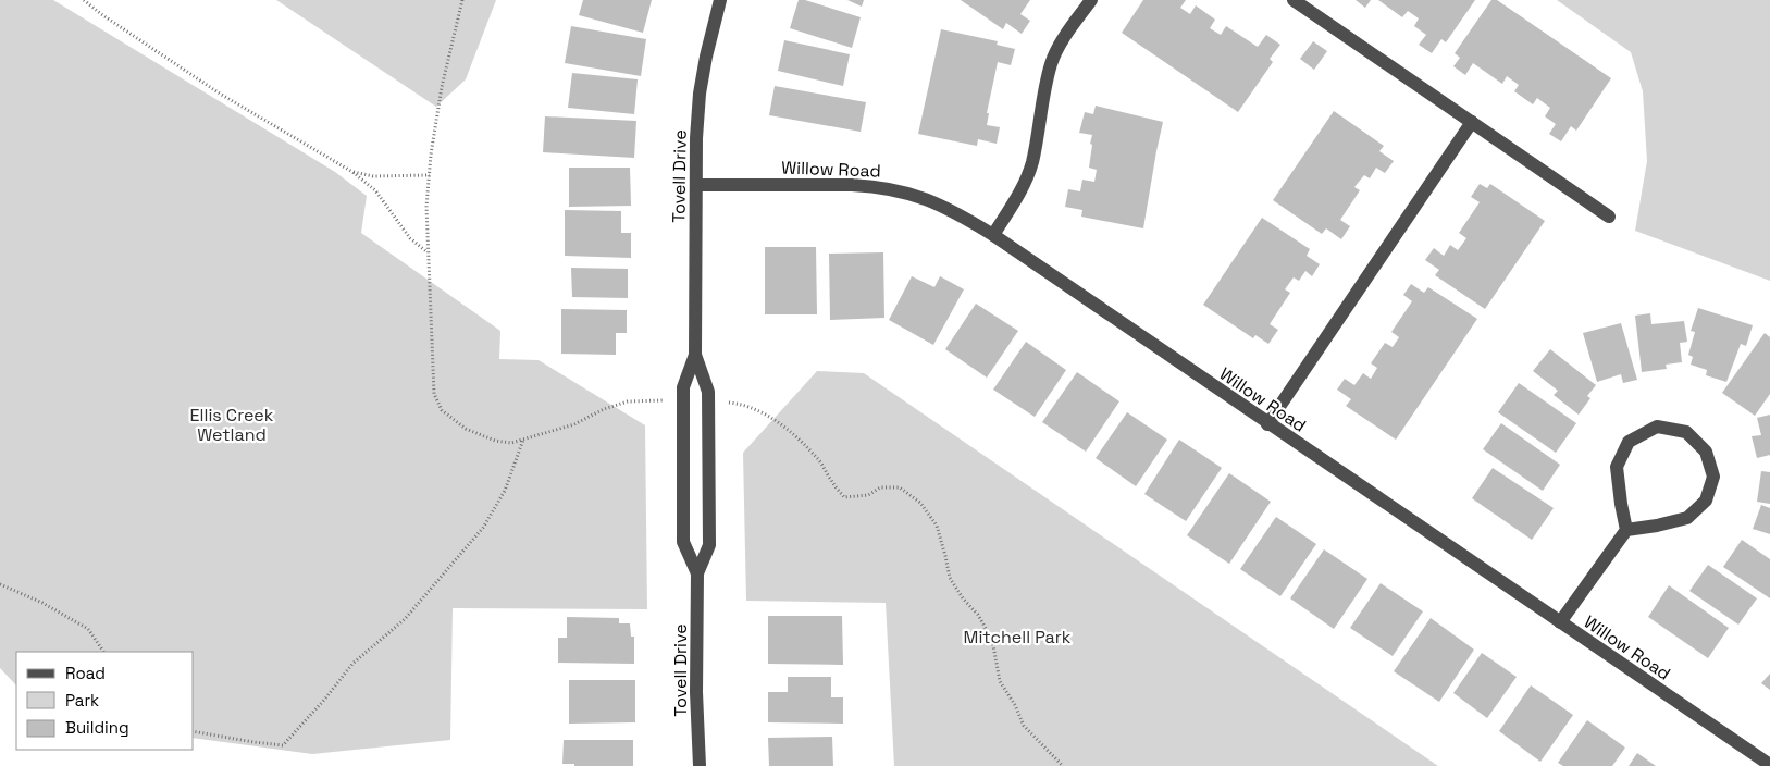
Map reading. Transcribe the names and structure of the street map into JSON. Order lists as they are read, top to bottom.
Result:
{
  "streets": {
    "street": ["Willow Road", "Tovell Drive"]
  },
  "crossings": [
    ["Willow Road", "Tovell Drive"]
  ],
  "parks": ["Ellis Creek Wetland", "Mitchell Park"],
  "legend": ["Road", "Park", "Building"]
}
